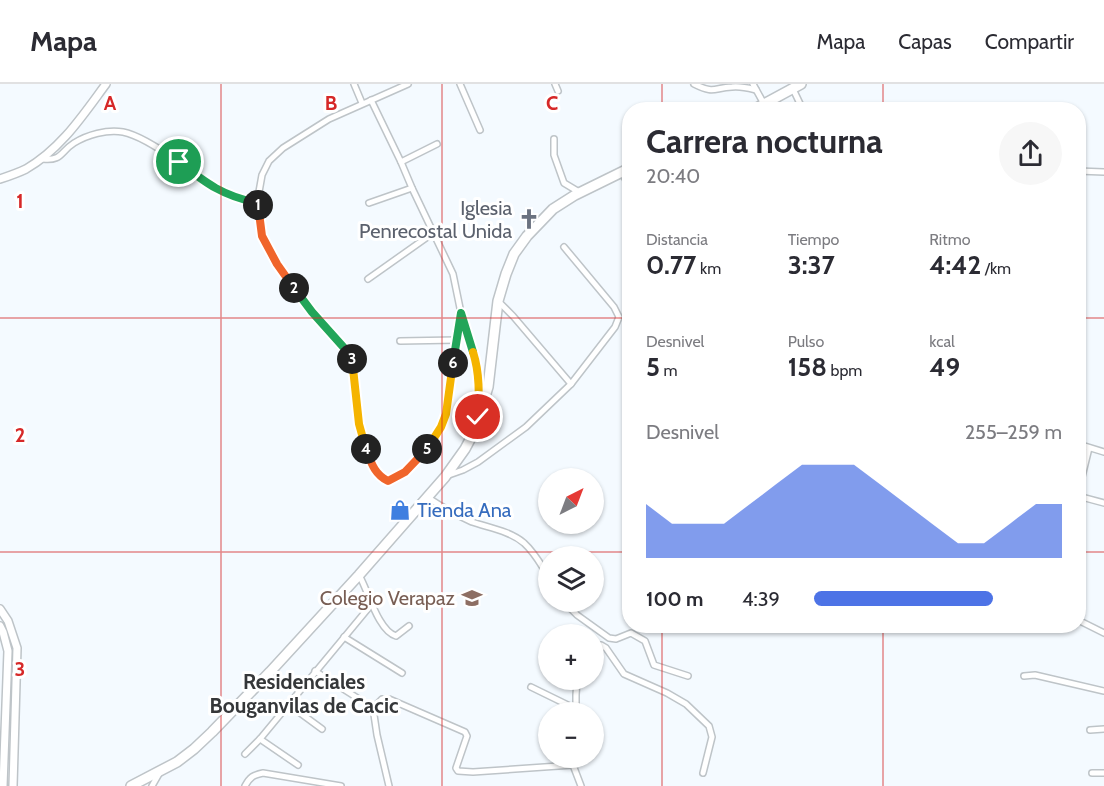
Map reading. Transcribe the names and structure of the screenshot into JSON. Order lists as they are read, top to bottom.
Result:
{
  "districts": ["Residenciales Bouganvilas de Cacic"],
  "places": {
    "church": ["Iglesia Penrecostal Unida"],
    "shop": ["Tienda Ana"],
    "school or university": ["Colegio Verapaz"]
  },
  "north": "top right",
  "page": {
    "header": "Mapa",
    "nav": ["Mapa", "Capas", "Compartir"],
    "heading": ["Carrera nocturna", "20:40"],
    "pins": [
      "1",
      "2",
      "3",
      "6",
      "4",
      "5"
    ],
    "stats": [
      ["Distancia", "0.77 km"],
      ["Tiempo", "3:37"],
      ["Ritmo", "4:42 /km"],
      ["Desnivel", "5 m"],
      ["Pulso", "158 bpm"],
      ["kcal", "49"]
    ],
    "chart": ["Desnivel", "255–259 m"],
    "map_buttons": ["+", "−"],
    "list": [
      {
        "name": "100 m",
        "note": "4:39"
      }
    ]
  },
  "grid": {
    "columns": ["A", "B", "C"],
    "rows": ["1", "2", "3"]
  }
}
